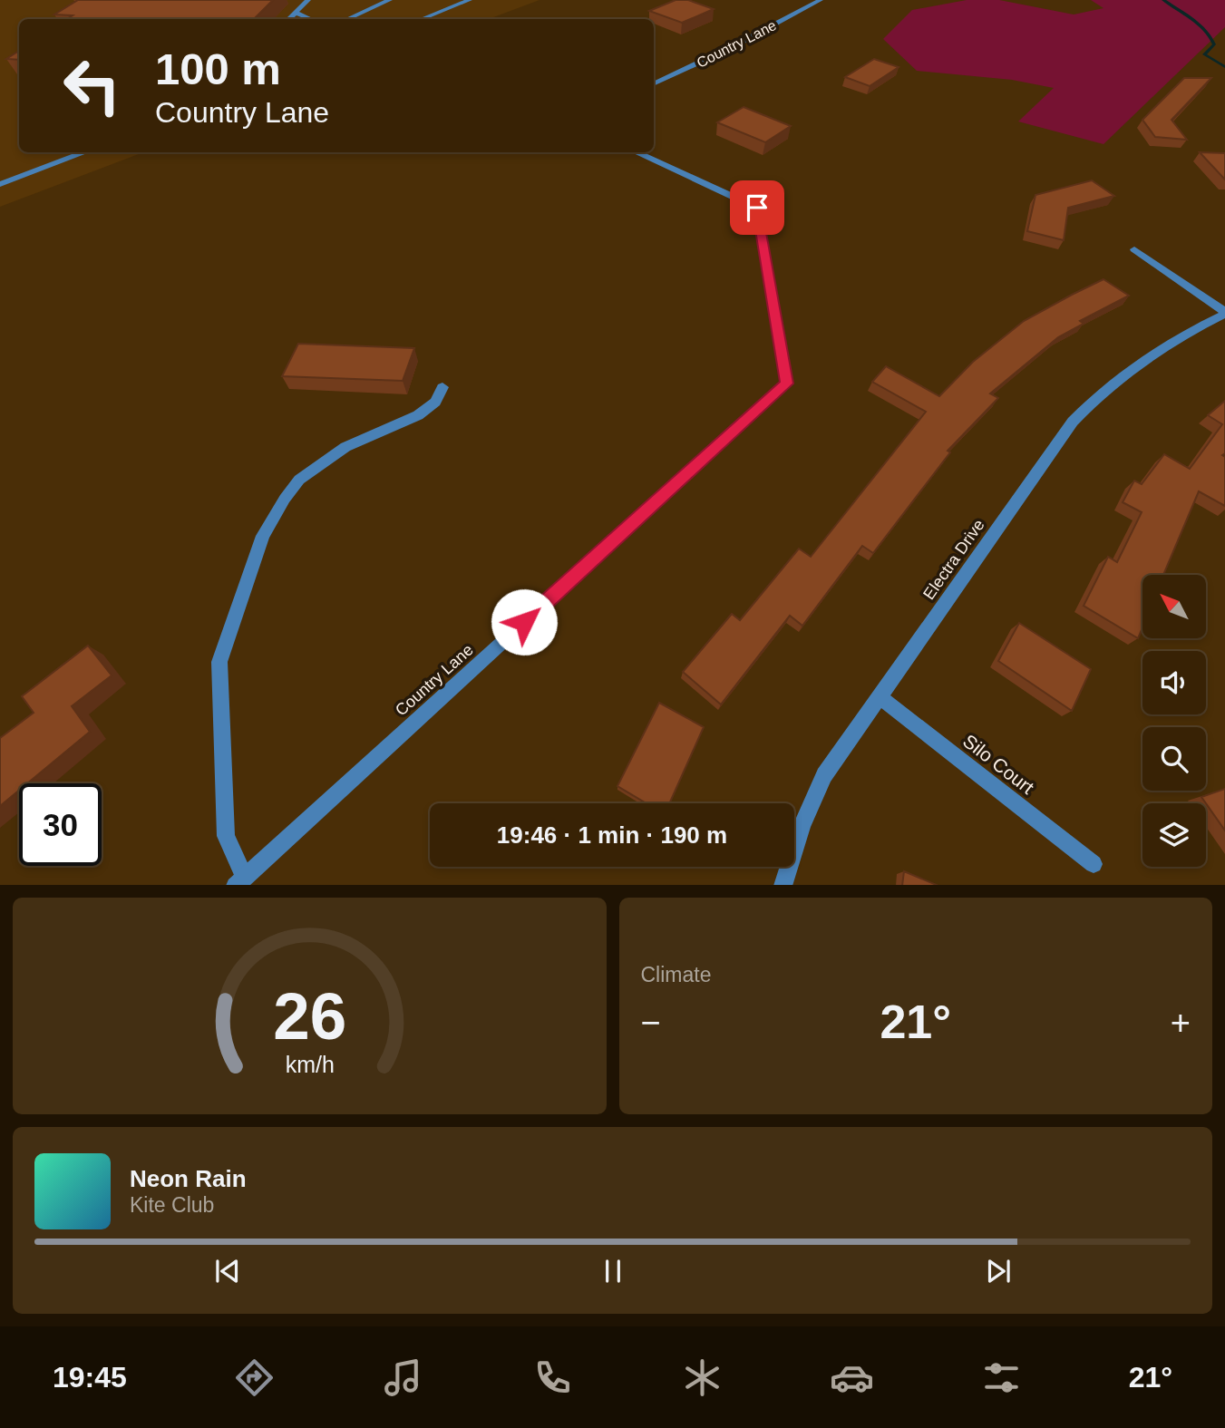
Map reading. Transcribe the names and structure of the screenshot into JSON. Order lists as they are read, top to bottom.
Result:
{
  "streets": {
    "street": ["Country Lane", "Electra Drive", "Silo Court"]
  },
  "crossings": [
    ["Electra Drive", "Silo Court"]
  ],
  "north": "top left",
  "page": {
    "turn": ["100 m", "Country Lane"],
    "limit": "30",
    "trip": "19:46 · 1 min · 190 m",
    "tile": "Climate",
    "heat": ["−", "21°", "+"],
    "song": ["Neon Rain", "Kite Club"],
    "tabs": ["19:45", "21°"],
    "gauge": ["26", "km/h"]
  }
}
